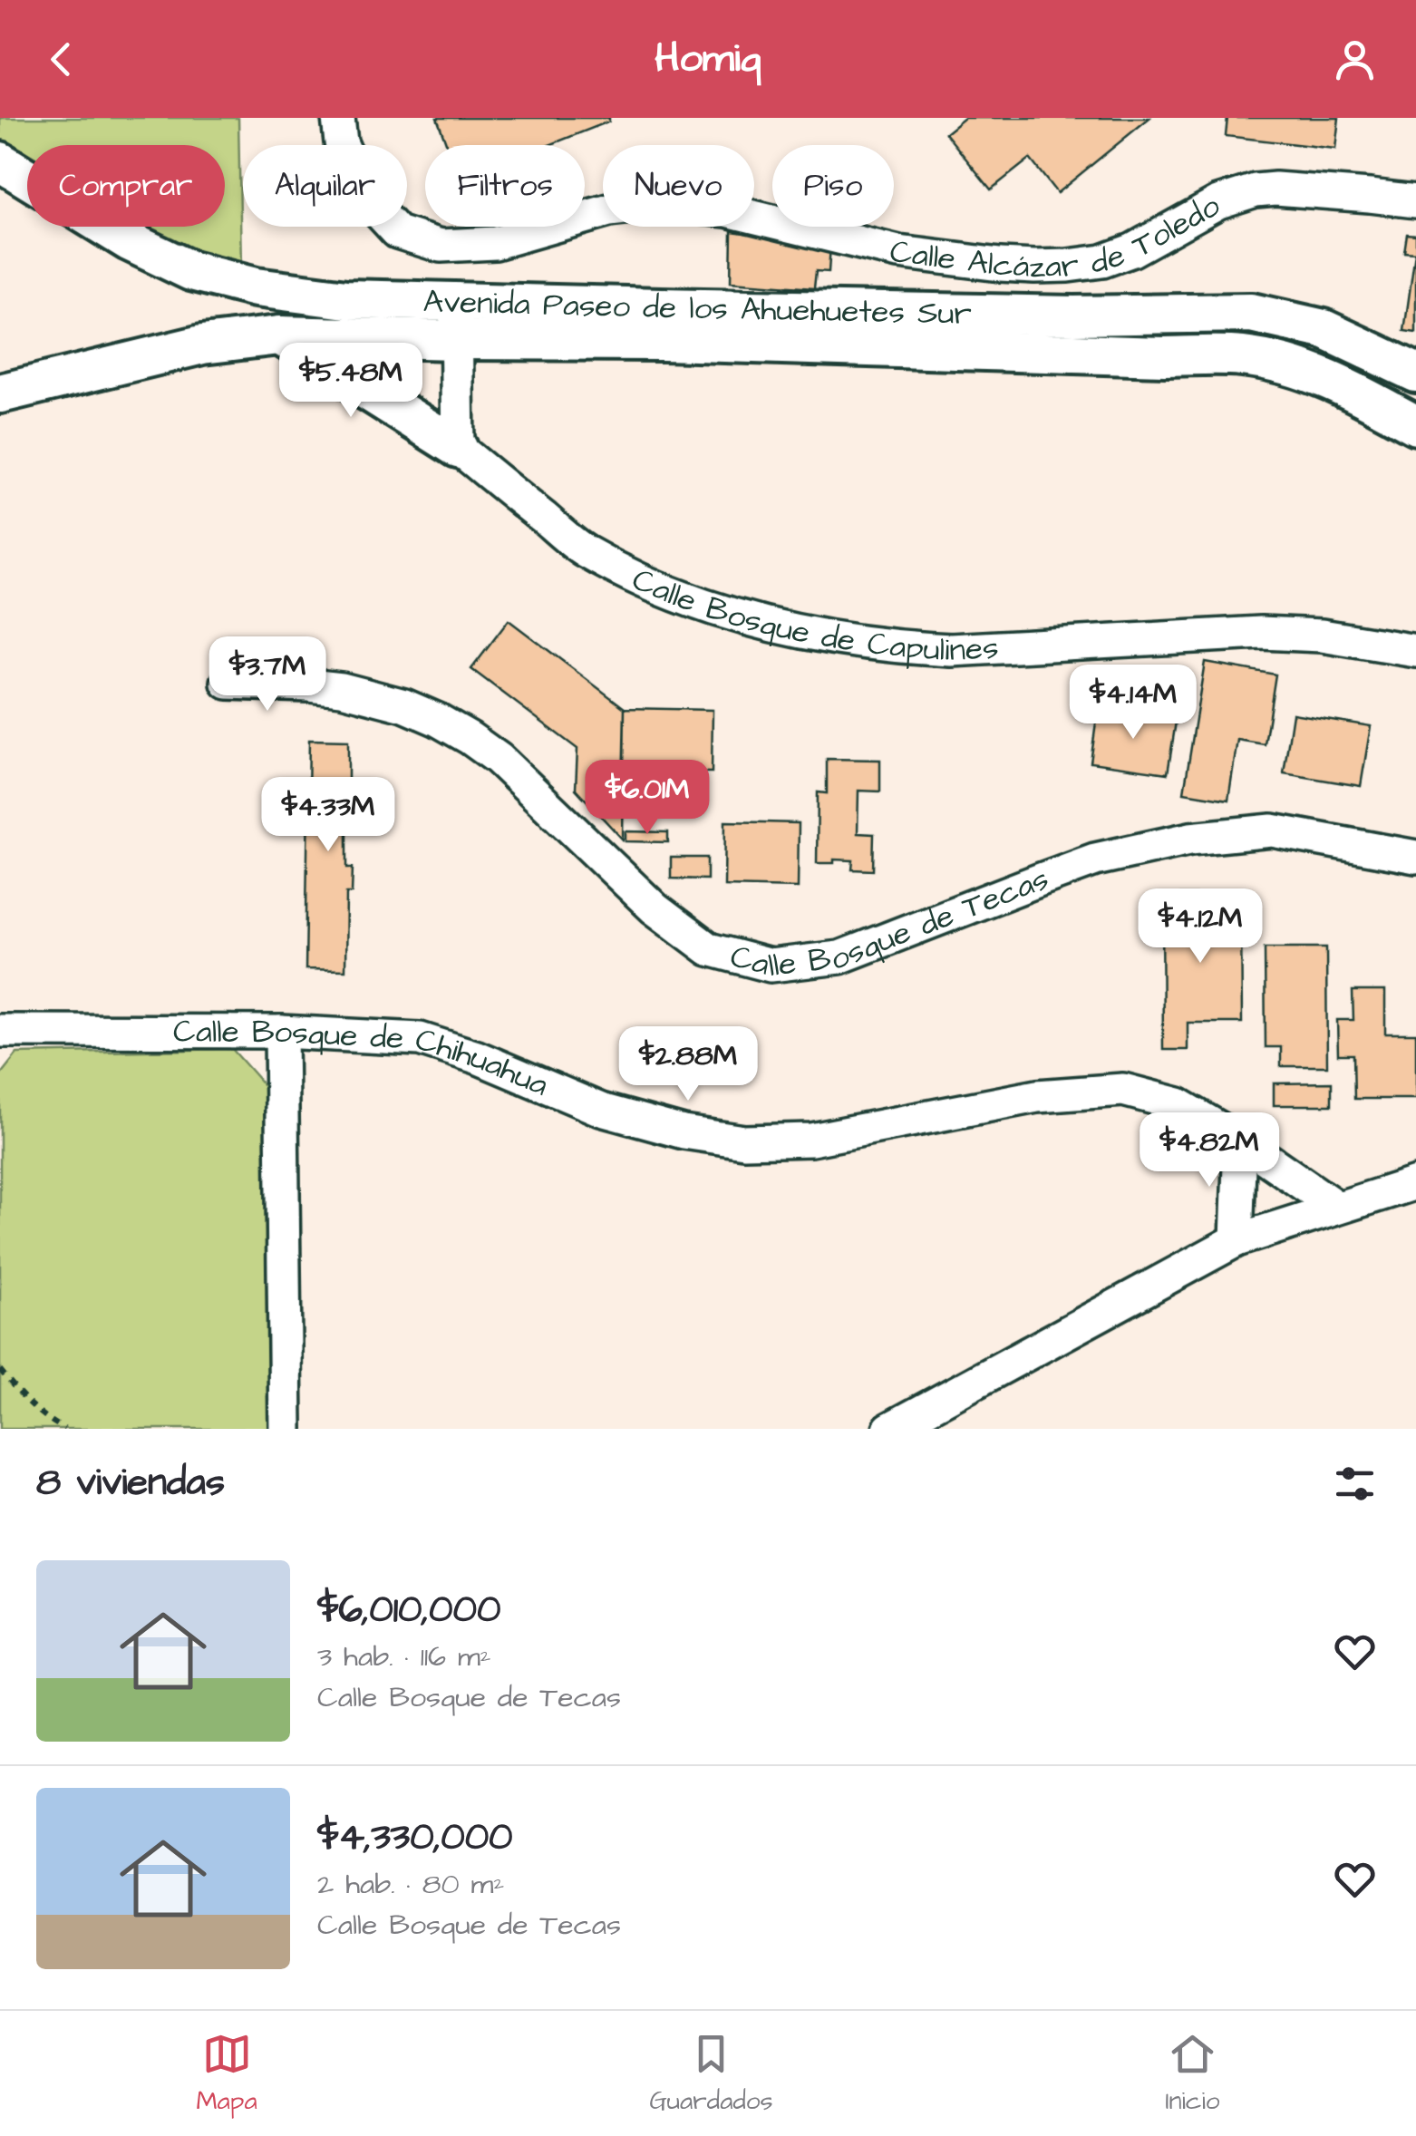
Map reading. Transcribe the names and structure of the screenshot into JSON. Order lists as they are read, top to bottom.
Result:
{
  "streets": {
    "street": [
      "Calle Alcázar de Toledo",
      "Avenida Paseo de los Ahuehuetes Sur",
      "Calle Bosque de Capulines",
      "Calle Bosque de Tecas",
      "Calle Bosque de Chihuahua"
    ]
  },
  "page": {
    "header": "Homiq",
    "chip": [
      "Comprar",
      "Alquilar",
      "Filtros",
      "Nuevo",
      "Piso"
    ],
    "price": [
      "$5.48M",
      "$3.7M",
      "$4.14M",
      "$6.01M",
      "$4.33M",
      "$4.12M",
      "$2.88M",
      "$4.82M"
    ],
    "heading": "8 viviendas",
    "list": [
      {
        "name": "$6,010,000",
        "note": "3 hab. · 116 m² · Calle Bosque de Tecas"
      },
      {
        "name": "$4,330,000",
        "note": "2 hab. · 80 m² · Calle Bosque de Tecas"
      }
    ],
    "tabs": ["Mapa", "Guardados", "Inicio"]
  }
}
